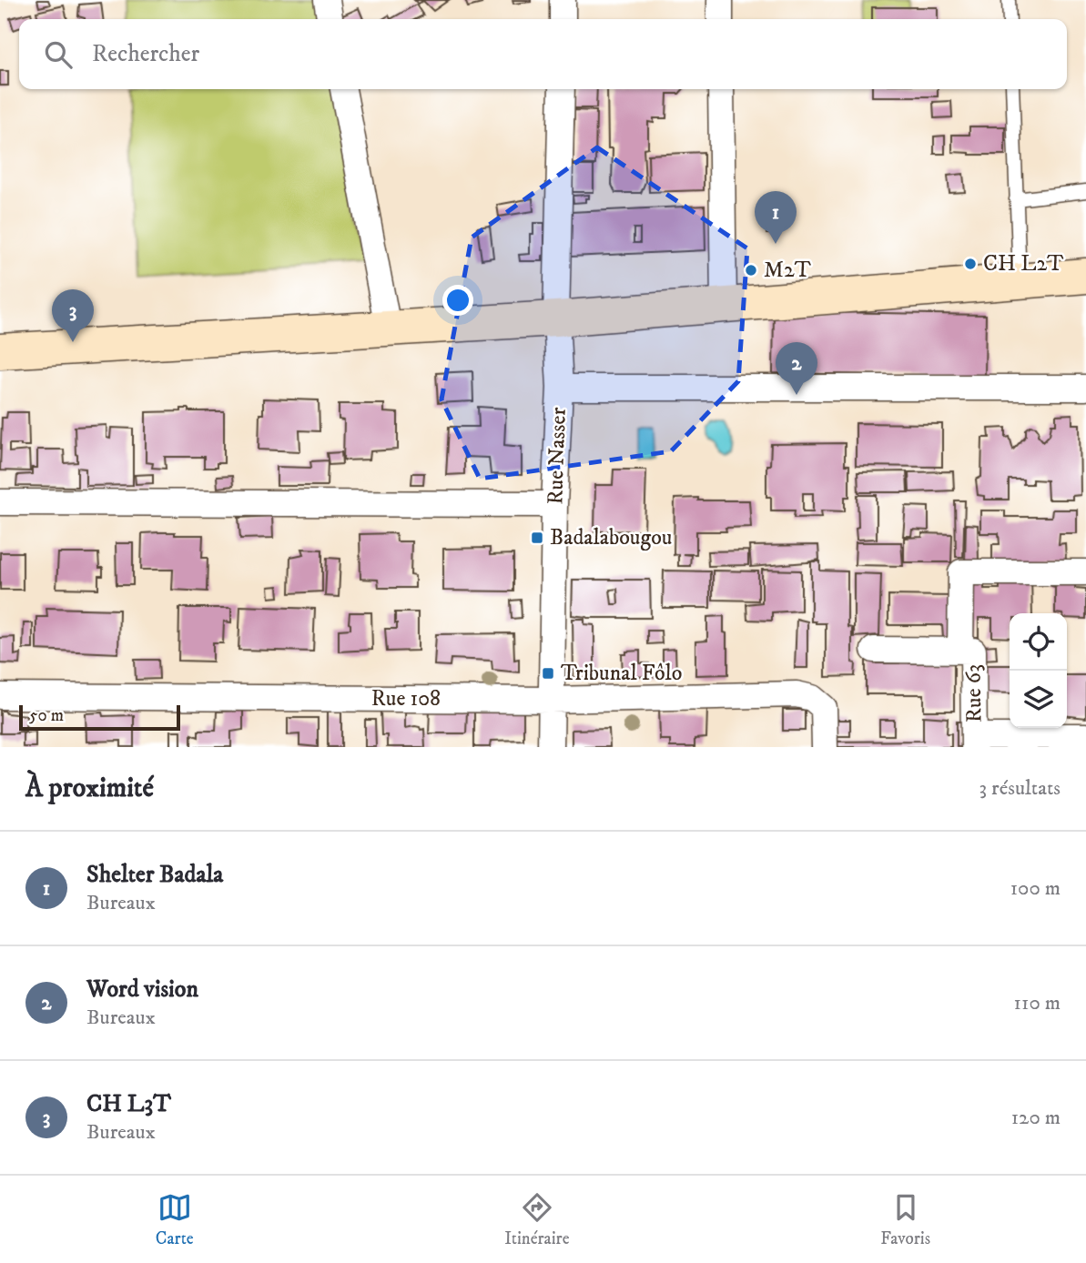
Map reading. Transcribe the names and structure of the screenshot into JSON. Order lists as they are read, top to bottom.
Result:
{
  "streets": {
    "street": ["Rue Nasser", "Rue 63", "Rue 108"]
  },
  "crossings": [
    ["Rue Nasser", "Rue 108"]
  ],
  "places": {
    "other": ["CH L2T", "M2T"],
    "transit": ["Badalabougou", "Tribunal Fôlo"]
  },
  "scale_bar": "50 m",
  "page": {
    "search": "Rechercher",
    "pins": ["1", "3", "2"],
    "scale": "50 m",
    "heading": ["À proximité", "3 résultats"],
    "list": [
      {
        "mark": "1",
        "name": "Shelter Badala",
        "note": "Bureaux",
        "value": "100 m"
      },
      {
        "mark": "2",
        "name": "Word vision",
        "note": "Bureaux",
        "value": "110 m"
      },
      {
        "mark": "3",
        "name": "CH L3T",
        "note": "Bureaux",
        "value": "120 m"
      }
    ],
    "nav": ["Carte", "Itinéraire", "Favoris"]
  }
}
